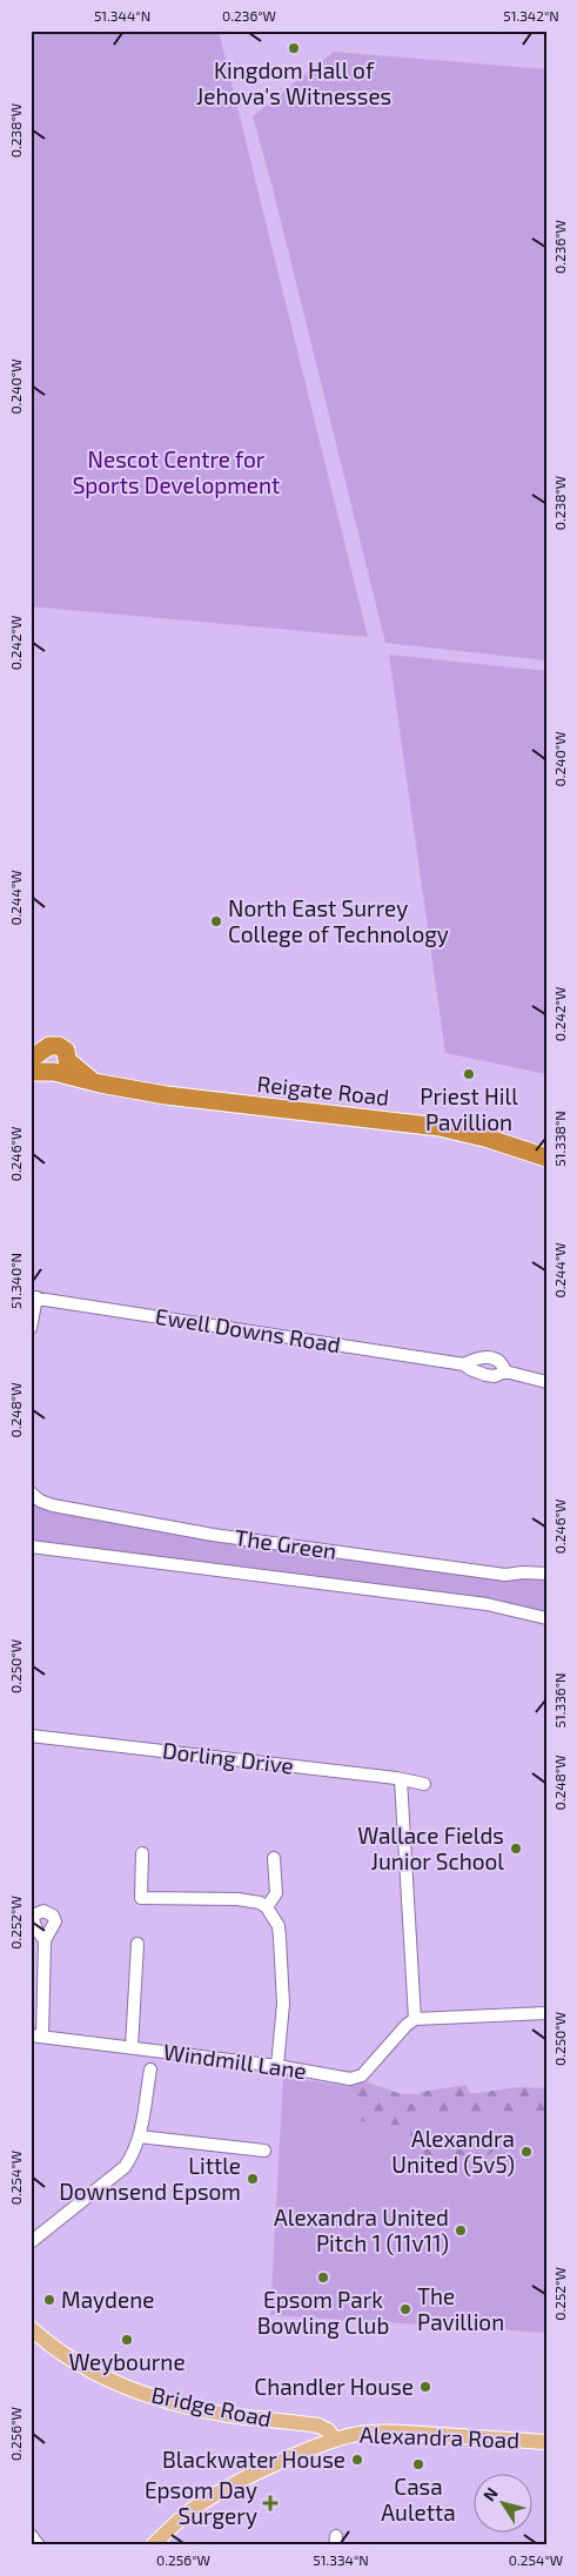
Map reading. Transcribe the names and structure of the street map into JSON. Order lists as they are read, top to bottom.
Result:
{
  "streets": {
    "highway": ["Reigate Road"],
    "main road": ["Bridge Road", "Alexandra Road"],
    "street": [
      "Ewell Downs Road",
      "The Green",
      "Dorling Drive",
      "Windmill Lane"
    ]
  },
  "crossings": [
    ["Bridge Road", "Alexandra Road"]
  ],
  "parks": ["Nescot Centre for Sports Development"],
  "places": {
    "other": [
      "Kingdom Hall of Jehova's Witnesses",
      "North East Surrey College of Technology",
      "Priest Hill Pavillion",
      "Wallace Fields Junior School",
      "Alexandra United (5v5)",
      "Little Downsend Epsom",
      "Alexandra United Pitch 1 (11v11)",
      "Epsom Park Bowling Club",
      "Maydene",
      "The Pavillion",
      "Weybourne",
      "Chandler House",
      "Blackwater House",
      "Casa Auletta"
    ],
    "health": ["Epsom Day Surgery"]
  },
  "north": "top left",
  "coordinates": [
    "51.344°N",
    "0.236°W",
    "51.342°N",
    "0.238°W",
    "0.240°W",
    "0.242°W",
    "0.244°W",
    "51.338°N",
    "0.246°W",
    "51.340°N",
    "0.248°W",
    "0.250°W",
    "51.336°N",
    "0.252°W",
    "0.254°W",
    "0.256°W",
    "51.334°N"
  ]
}
